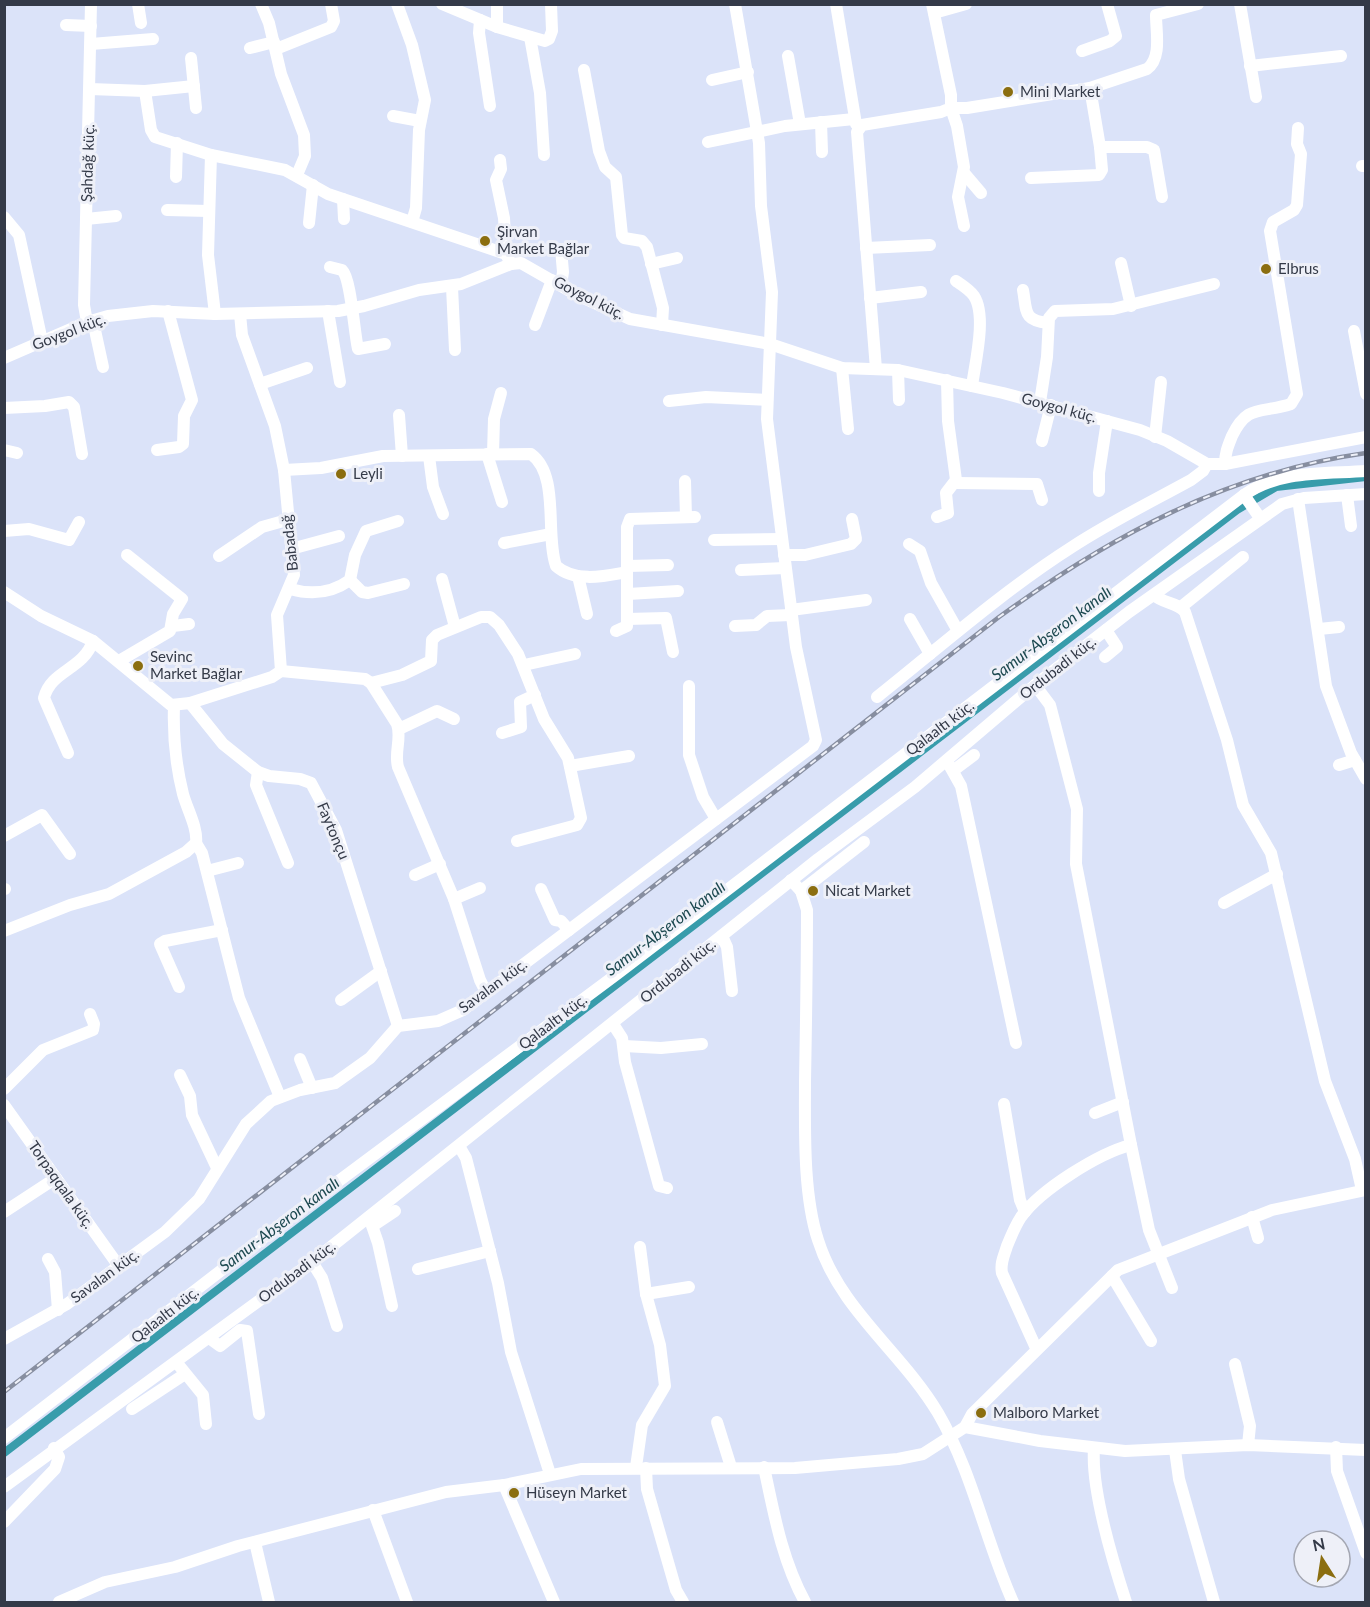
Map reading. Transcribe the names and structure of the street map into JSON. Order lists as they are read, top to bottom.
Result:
{
  "streets": {
    "street": [
      "Şahdağ küç.",
      "Goygol küç.",
      "Babadağ",
      "Ordubadi küç.",
      "Qalaaltı küç.",
      "Faytonçu",
      "Savalan küç.",
      "Torpaqqala küç."
    ]
  },
  "crossings": [
    ["Şahdağ küç.", "Goygol küç."],
    ["Goygol küç.", "Babadağ"],
    ["Faytonçu", "Savalan küç."],
    ["Savalan küç.", "Torpaqqala küç."]
  ],
  "water": ["Samur-Abşeron kanalı"],
  "places": [
    "Mini Market",
    "Şirvan Market Bağlar",
    "Elbrus",
    "Leyli",
    "Sevinc Market Bağlar",
    "Nicat Market",
    "Malboro Market",
    "Hüseyn Market"
  ],
  "north": "top"
}
